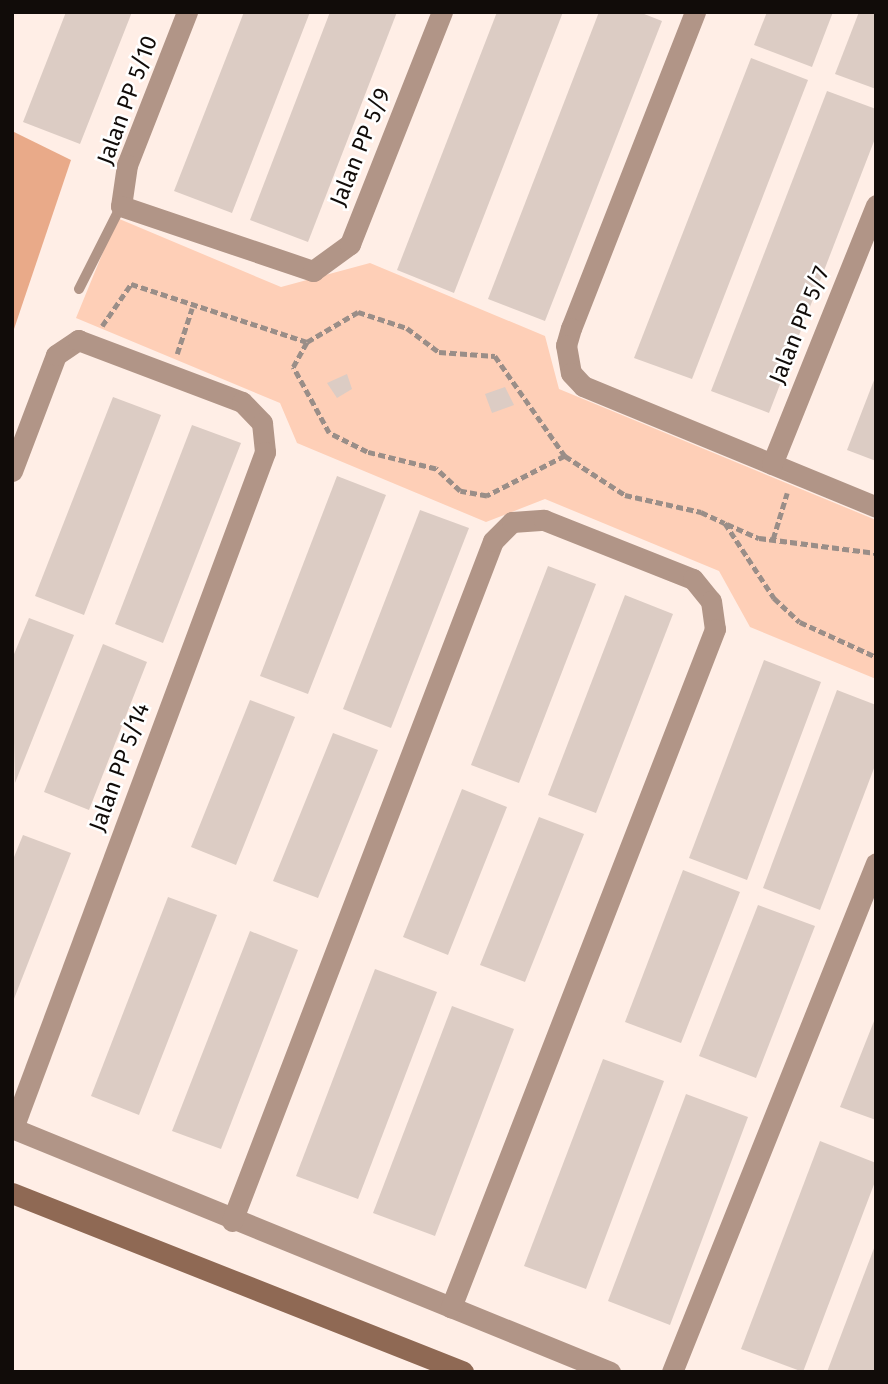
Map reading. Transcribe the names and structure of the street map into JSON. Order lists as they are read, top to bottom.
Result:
{
  "streets": {
    "street": [
      "Jalan PP 5/10",
      "Jalan PP 5/9",
      "Jalan PP 5/7",
      "Jalan PP 5/14"
    ]
  },
  "crossings": [
    ["Jalan PP 5/10", "Jalan PP 5/9"]
  ]
}
